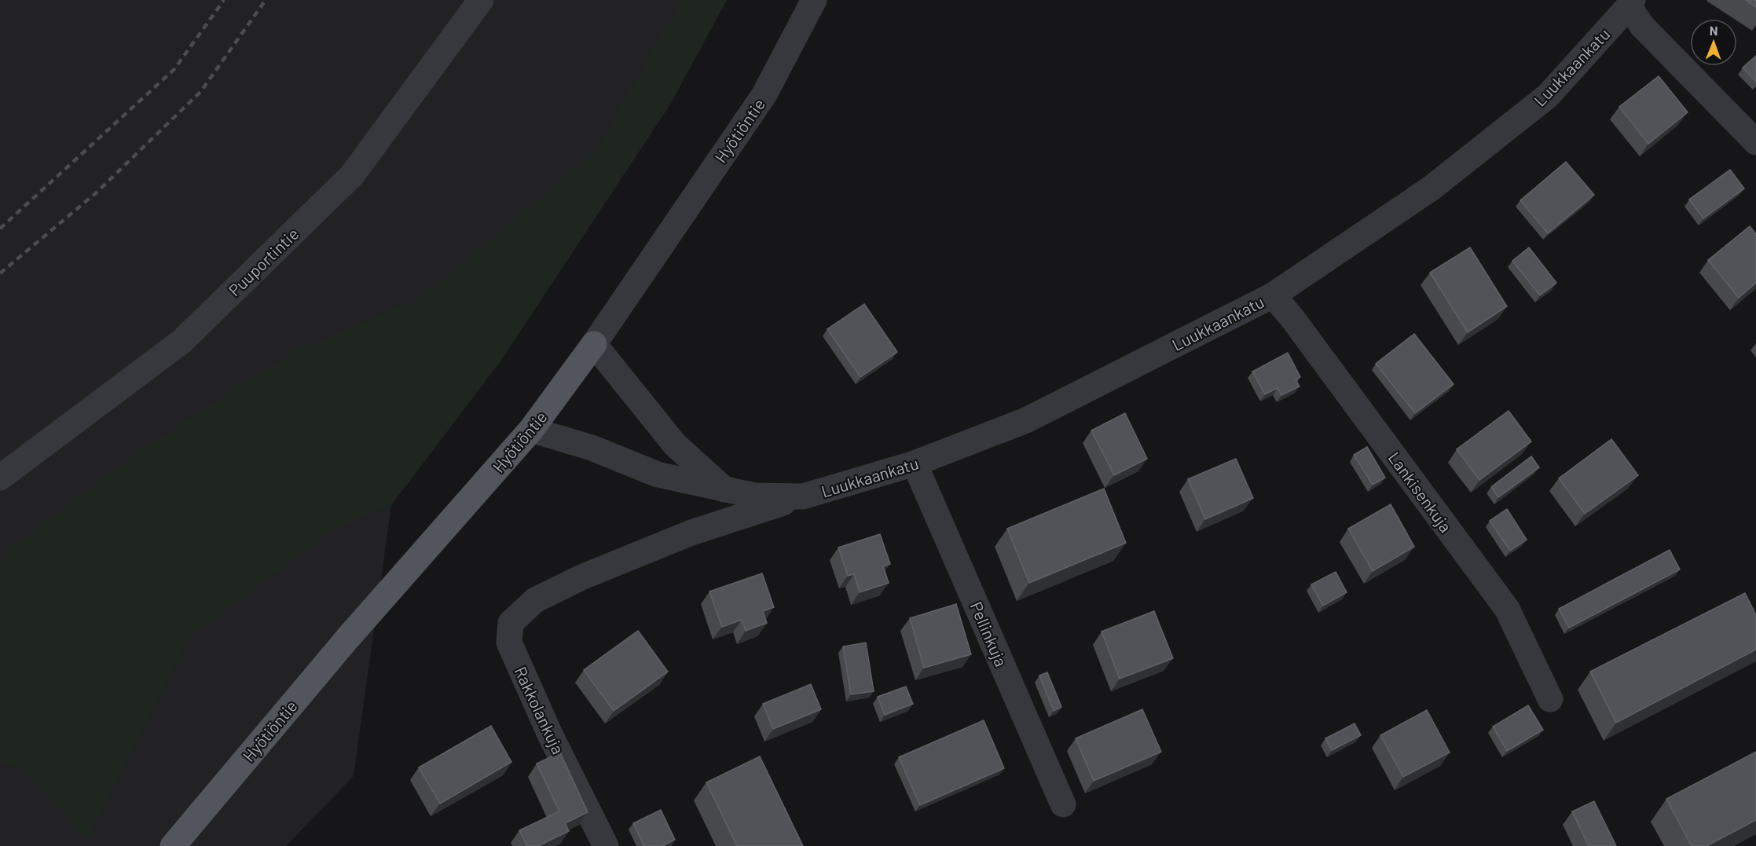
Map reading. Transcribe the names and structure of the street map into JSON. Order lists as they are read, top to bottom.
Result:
{
  "streets": {
    "main road": ["Hyötiöntie"],
    "street": [
      "Luukkaankatu",
      "Puuportintie",
      "Lankisenkuja",
      "Pellinkuja",
      "Rakkolankuja"
    ]
  },
  "crossings": [
    ["Luukkaankatu", "Hyötiöntie"],
    ["Luukkaankatu", "Lankisenkuja"],
    ["Luukkaankatu", "Pellinkuja"],
    ["Luukkaankatu", "Rakkolankuja"]
  ],
  "north": "top"
}
